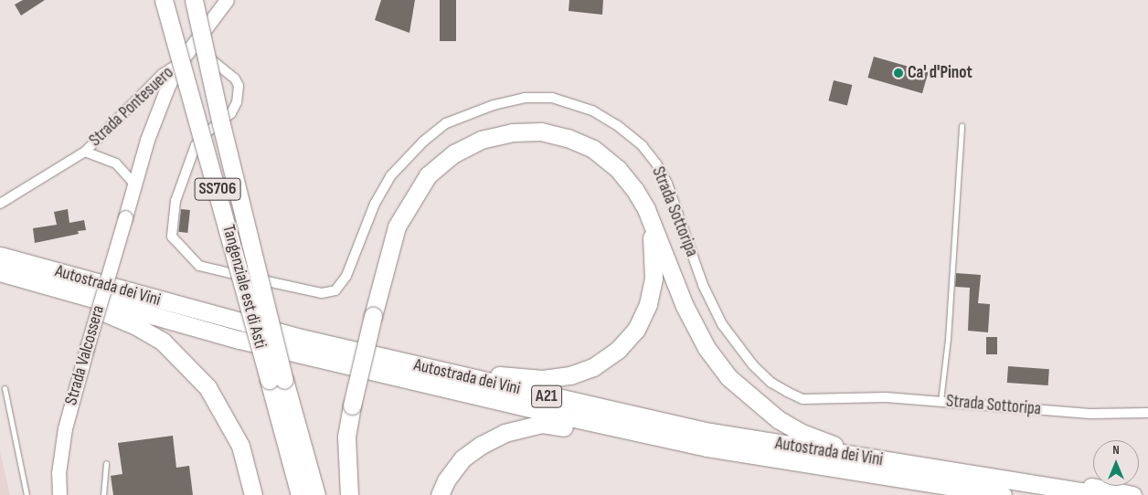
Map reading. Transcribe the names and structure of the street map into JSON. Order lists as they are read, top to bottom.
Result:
{
  "streets": {
    "highway": [
      "SS706",
      "Autostrada dei Vini",
      "Tangenziale est di Asti",
      "A21"
    ],
    "street": ["Strada Pontesuero", "Strada Sottoripa", "Strada Valcossera"]
  },
  "crossings": [
    ["Strada Pontesuero", "Strada Valcossera"],
    ["Strada Sottoripa", "Strada Valcossera"]
  ],
  "places": ["Ca' d'Pinot"],
  "north": "top"
}
